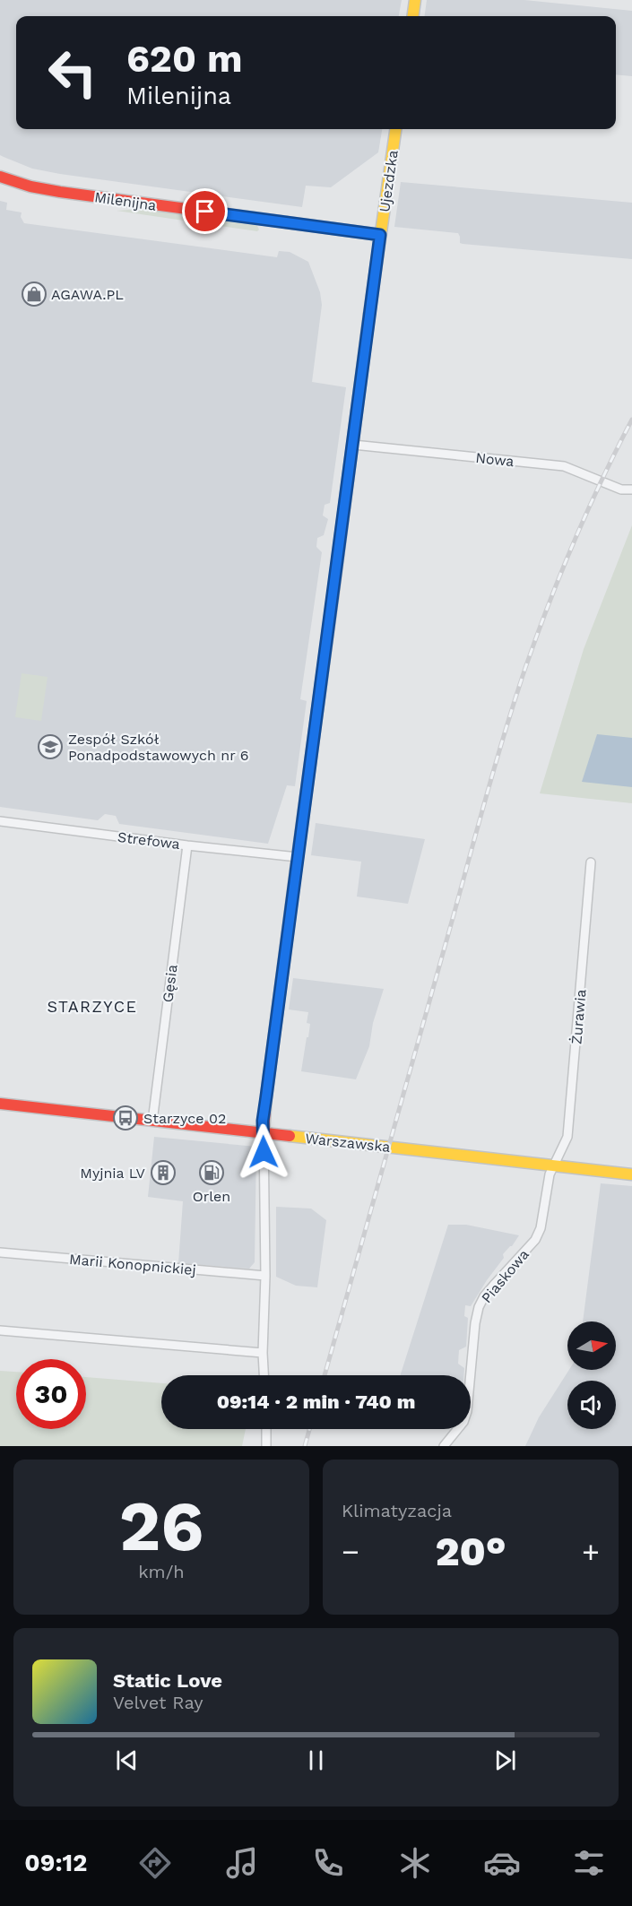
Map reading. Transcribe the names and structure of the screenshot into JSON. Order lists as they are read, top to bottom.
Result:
{
  "streets": {
    "main road": ["Ujezdzka", "Milenijna", "Warszawska"],
    "street": [
      "Nowa",
      "Strefowa",
      "Gęsia",
      "Żurawia",
      "Marii Konopnickiej",
      "Piaskowa"
    ]
  },
  "crossings": [
    ["Ujezdzka", "Milenijna"],
    ["Ujezdzka", "Nowa"],
    ["Ujezdzka", "Strefowa"],
    ["Ujezdzka", "Warszawska"],
    ["Strefowa", "Gęsia"],
    ["Gęsia", "Warszawska"],
    ["Żurawia", "Warszawska"],
    ["Żurawia", "Piaskowa"],
    ["Warszawska", "Piaskowa"]
  ],
  "districts": ["STARZYCE"],
  "places": {
    "shop": ["AGAWA.PL"],
    "school or university": ["Zespół Szkół Ponadpodstawowych nr 6"],
    "bus stop": ["Starzyce 02"],
    "building": ["Myjnia LV"],
    "fuel station": ["Orlen"]
  },
  "north": "right",
  "page": {
    "turn": ["620 m", "Milenijna"],
    "limit": "30",
    "trip": "09:14 · 2 min · 740 m",
    "tile": [
      ["26", "km/h"],
      "Klimatyzacja"
    ],
    "heat": ["−", "20°", "+"],
    "song": ["Static Love", "Velvet Ray"],
    "tabs": "09:12"
  }
}
